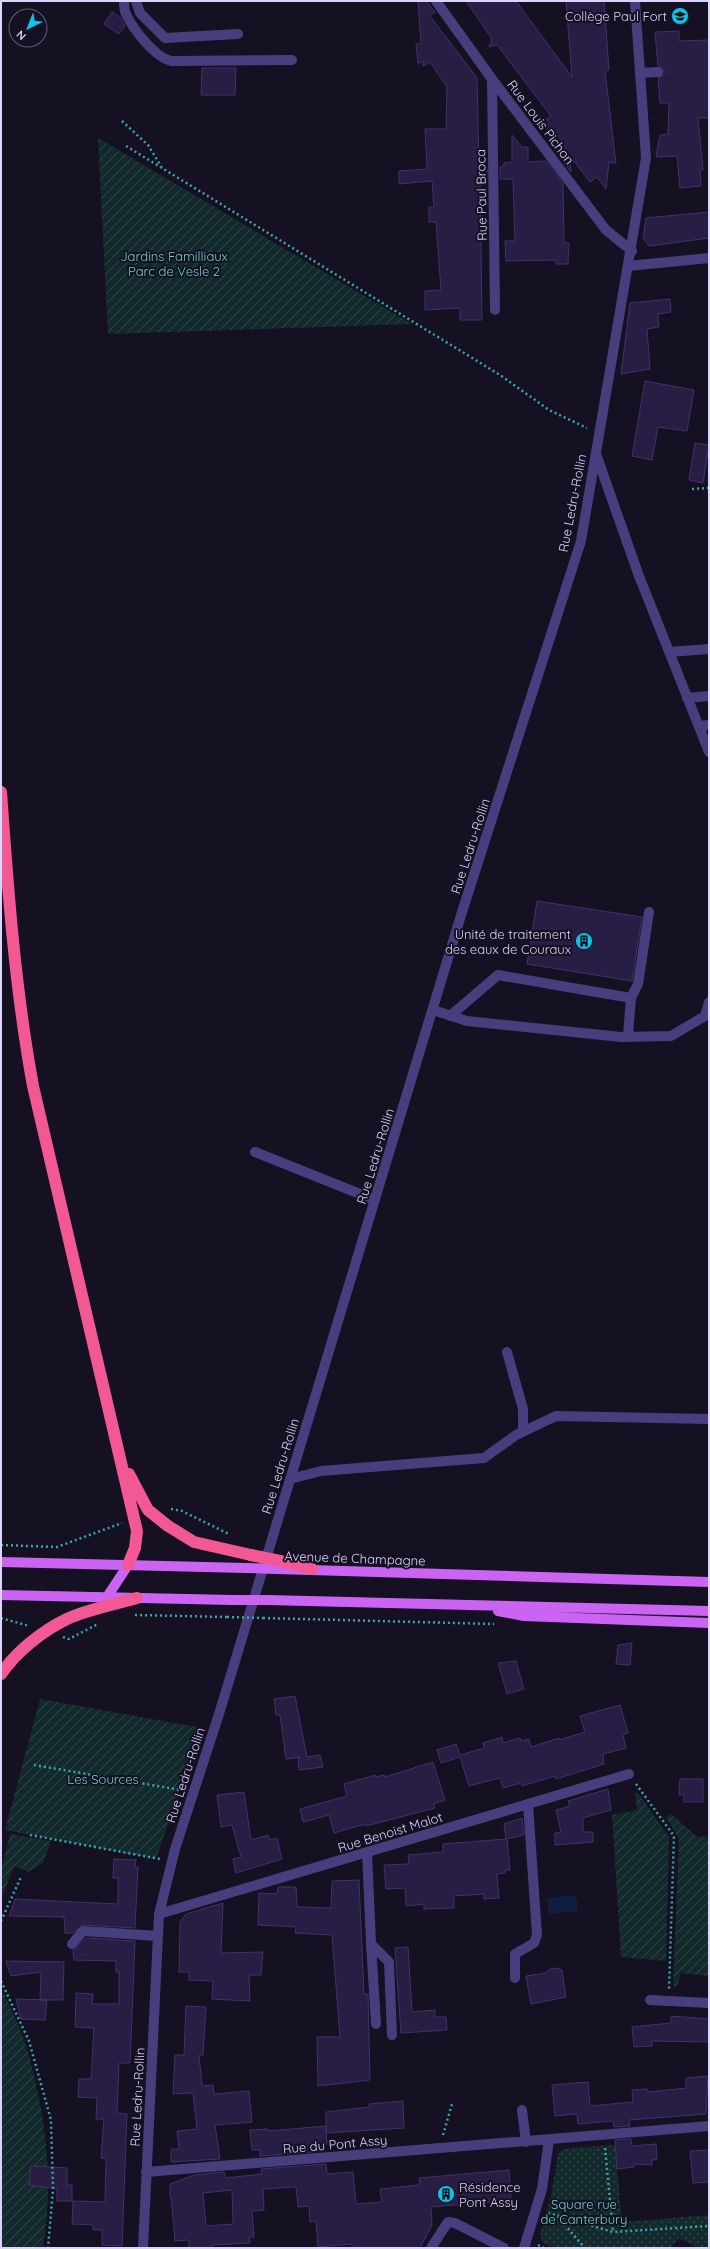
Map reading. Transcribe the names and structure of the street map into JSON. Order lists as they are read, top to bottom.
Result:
{
  "streets": {
    "main road": ["Avenue de Champagne"],
    "street": [
      "Rue Louis Pichon",
      "Rue Paul Broca",
      "Rue Ledru-Rollin",
      "Rue Benoist Malot",
      "Rue du Pont Assy"
    ]
  },
  "crossings": [
    ["Rue Louis Pichon", "Rue Paul Broca"],
    ["Rue Louis Pichon", "Rue Ledru-Rollin"],
    ["Rue Ledru-Rollin", "Rue Benoist Malot"],
    ["Rue Ledru-Rollin", "Rue du Pont Assy"]
  ],
  "parks": ["Jardins Familliaux Parc de Vesle 2", "Les Sources", "Square rue de Canterbury"],
  "places": {
    "school or university": ["Collège Paul Fort"],
    "building": ["Unité de traitement des eaux de Couraux", "Résidence Pont Assy"]
  },
  "north": "bottom left"
}
